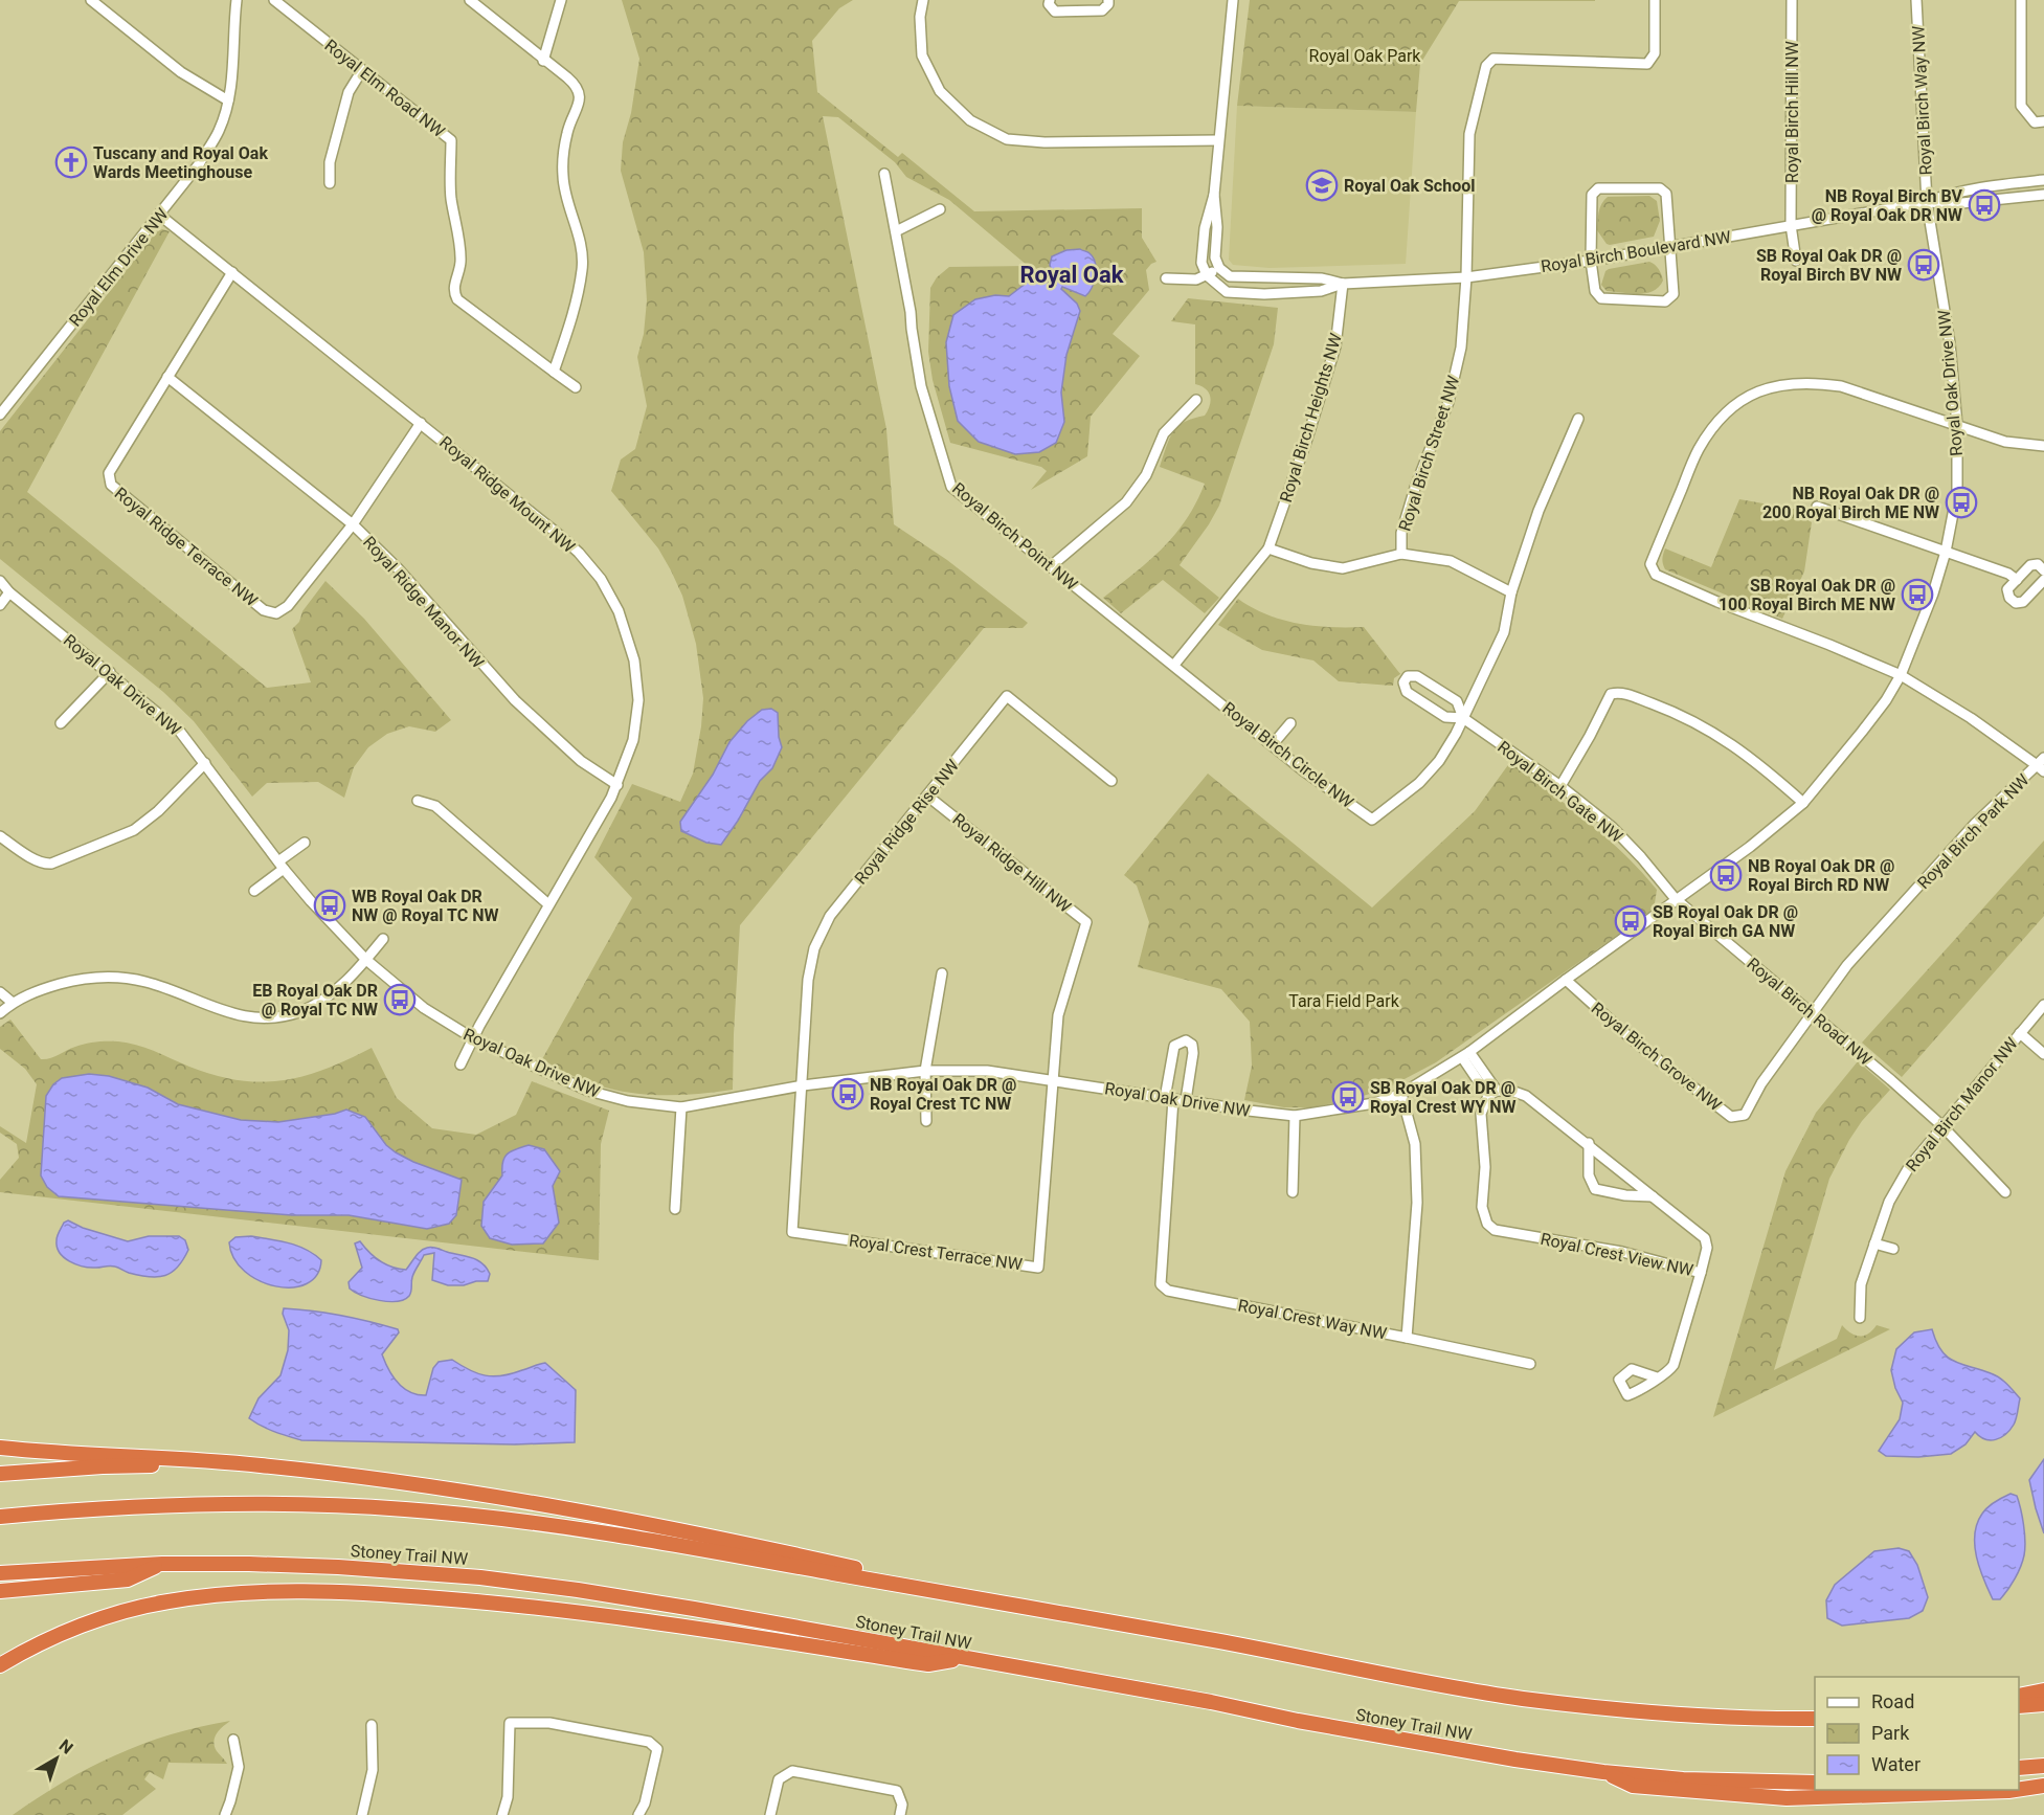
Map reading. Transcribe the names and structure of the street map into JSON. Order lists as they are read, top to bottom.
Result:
{
  "streets": {
    "highway": ["Stoney Trail NW"],
    "street": [
      "Royal Elm Road NW",
      "Royal Birch Way NW",
      "Royal Birch Hill NW",
      "Royal Birch Boulevard NW",
      "Royal Elm Drive NW",
      "Royal Oak Drive NW",
      "Royal Birch Heights NW",
      "Royal Birch Street NW",
      "Royal Ridge Mount NW",
      "Royal Birch Point NW",
      "Royal Ridge Terrace NW",
      "Royal Ridge Manor NW",
      "Royal Birch Circle NW",
      "Royal Birch Gate NW",
      "Royal Ridge Rise NW",
      "Royal Birch Park NW",
      "Royal Ridge Hill NW",
      "Royal Birch Road NW",
      "Royal Birch Grove NW",
      "Royal Birch Manor NW",
      "Royal Crest Terrace NW",
      "Royal Crest View NW",
      "Royal Crest Way NW"
    ]
  },
  "crossings": [
    ["Royal Birch Way NW", "Royal Birch Boulevard NW"],
    ["Royal Birch Way NW", "Royal Oak Drive NW"],
    ["Royal Birch Hill NW", "Royal Birch Boulevard NW"],
    ["Royal Birch Boulevard NW", "Royal Oak Drive NW"],
    ["Royal Birch Boulevard NW", "Royal Birch Heights NW"],
    ["Royal Birch Boulevard NW", "Royal Birch Street NW"],
    ["Royal Elm Drive NW", "Royal Ridge Mount NW"],
    ["Royal Oak Drive NW", "Royal Ridge Mount NW"],
    ["Royal Oak Drive NW", "Royal Birch Gate NW"],
    ["Royal Oak Drive NW", "Royal Ridge Rise NW"],
    ["Royal Oak Drive NW", "Royal Ridge Hill NW"],
    ["Royal Oak Drive NW", "Royal Birch Road NW"],
    ["Royal Oak Drive NW", "Royal Birch Grove NW"],
    ["Royal Oak Drive NW", "Royal Crest Terrace NW"],
    ["Royal Oak Drive NW", "Royal Crest Way NW"],
    ["Royal Ridge Mount NW", "Royal Ridge Terrace NW"],
    ["Royal Ridge Mount NW", "Royal Ridge Manor NW"],
    ["Royal Birch Point NW", "Royal Birch Circle NW"],
    ["Royal Ridge Terrace NW", "Royal Ridge Manor NW"],
    ["Royal Birch Circle NW", "Royal Birch Gate NW"],
    ["Royal Birch Gate NW", "Royal Birch Road NW"],
    ["Royal Ridge Rise NW", "Royal Ridge Hill NW"],
    ["Royal Ridge Rise NW", "Royal Crest Terrace NW"],
    ["Royal Birch Park NW", "Royal Birch Road NW"],
    ["Royal Birch Park NW", "Royal Birch Grove NW"],
    ["Royal Ridge Hill NW", "Royal Crest Terrace NW"],
    ["Royal Birch Road NW", "Royal Birch Grove NW"],
    ["Royal Birch Road NW", "Royal Birch Manor NW"]
  ],
  "districts": ["Royal Oak"],
  "parks": ["Royal Oak Park", "Tara Field Park"],
  "places": {
    "church": ["Tuscany and Royal Oak Wards Meetinghouse"],
    "school or university": ["Royal Oak School"],
    "bus stop": [
      "NB Royal Birch BV @ Royal Oak DR NW",
      "SB Royal Oak DR @ Royal Birch BV NW",
      "NB Royal Oak DR @ 200 Royal Birch ME NW",
      "SB Royal Oak DR @ 100 Royal Birch ME NW",
      "NB Royal Oak DR @ Royal Birch RD NW",
      "WB Royal Oak DR NW @ Royal TC NW",
      "SB Royal Oak DR @ Royal Birch GA NW",
      "EB Royal Oak DR @ Royal TC NW",
      "NB Royal Oak DR @ Royal Crest TC NW",
      "SB Royal Oak DR @ Royal Crest WY NW"
    ]
  },
  "legend": ["Road", "Park", "Water"],
  "north": "top right"
}
